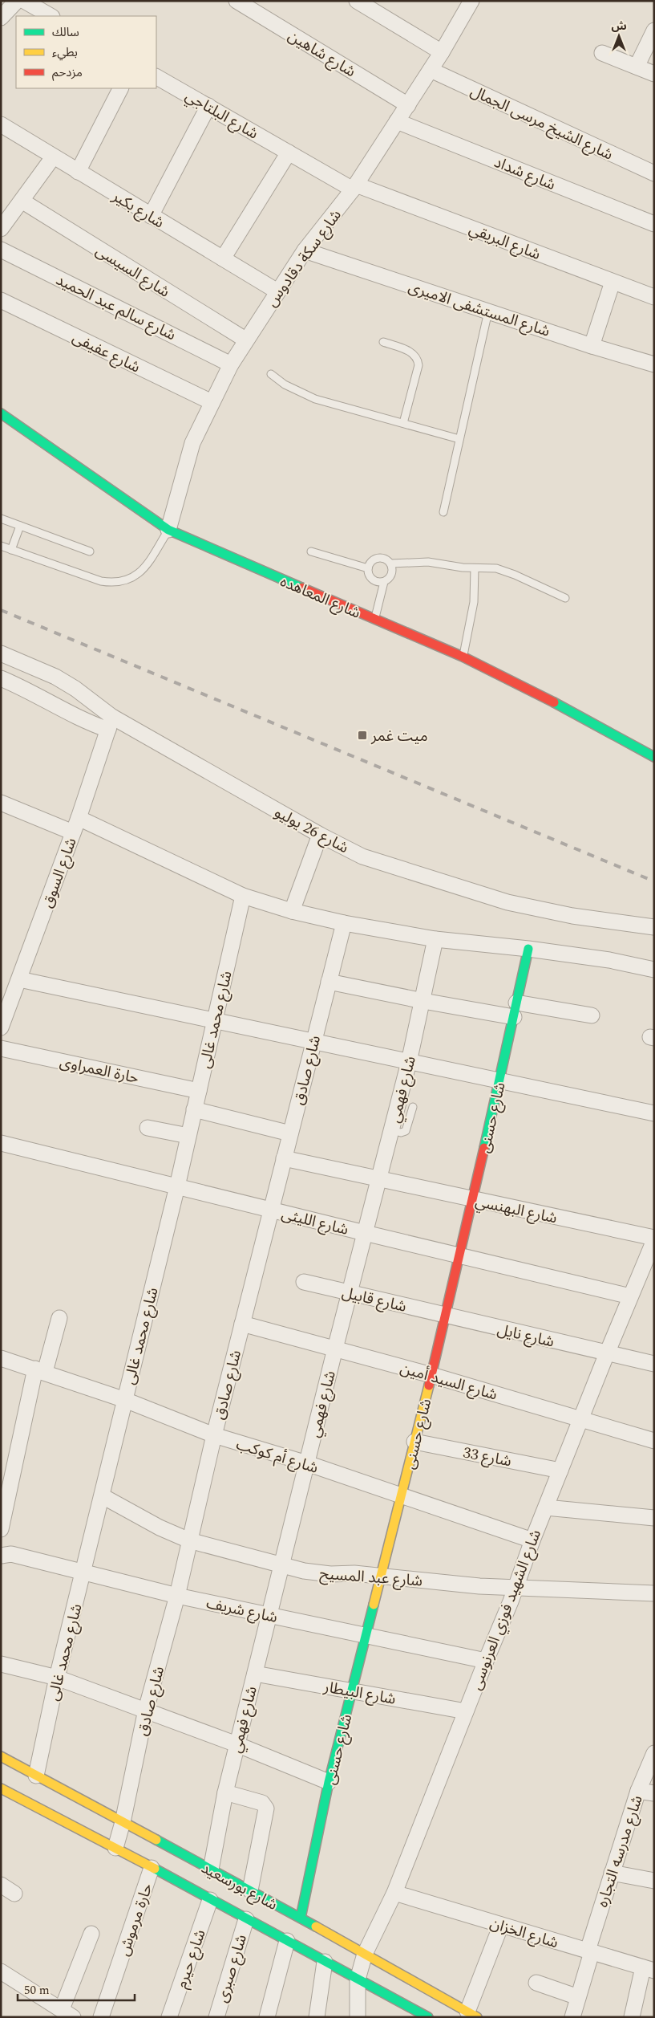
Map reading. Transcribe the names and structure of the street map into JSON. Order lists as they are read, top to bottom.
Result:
{
  "streets": {
    "street": [
      "شارع شاهين",
      "شارع البلتاجي",
      "شارع الشيخ مرسى الجمال",
      "شارع شداد",
      "شارع بكير",
      "شارع البريقي",
      "شارع سكة دقادوس",
      "شارع السيسى",
      "شارع سالم عبد الحميد",
      "شارع المستشفى الاميرى",
      "شارع عفيفى",
      "شارع المعاهده",
      "شارع 26 يوليو",
      "شارع السوق",
      "شارع محمد غالى",
      "حارة العمراوى",
      "شارع صادق",
      "شارع فهمي",
      "شارع حسنى",
      "شارع البهنسي",
      "شارع الليثى",
      "شارع قابيل",
      "شارع نايل",
      "شارع السيد أمين",
      "شارع أم كوكب",
      "شارع 33",
      "شارع عبد المسيح",
      "شارع شريف",
      "شارع الشهيد فوزي العرنوسى",
      "شارع البيطار",
      "شارع مدرسه التجاره",
      "شارع بورسعيد",
      "حارة مرموش",
      "شارع الخزان",
      "شارع حيرم",
      "شارع صبرى"
    ]
  },
  "crossings": [
    ["شارع شاهين", "شارع سكة دقادوس"],
    ["شارع البلتاجي", "شارع البريقي"],
    ["شارع البلتاجي", "شارع سكة دقادوس"],
    ["شارع الشيخ مرسى الجمال", "شارع سكة دقادوس"],
    ["شارع شداد", "شارع سكة دقادوس"],
    ["شارع بكير", "شارع سكة دقادوس"],
    ["شارع البريقي", "شارع سكة دقادوس"],
    ["شارع سكة دقادوس", "شارع السيسى"],
    ["شارع سكة دقادوس", "شارع سالم عبد الحميد"],
    ["شارع سكة دقادوس", "شارع المستشفى الاميرى"],
    ["شارع سكة دقادوس", "شارع عفيفى"],
    ["شارع سكة دقادوس", "شارع المعاهده"],
    ["شارع 26 يوليو", "شارع السوق"],
    ["شارع محمد غالى", "حارة العمراوى"],
    ["شارع محمد غالى", "شارع الليثى"],
    ["شارع محمد غالى", "شارع أم كوكب"],
    ["شارع محمد غالى", "شارع عبد المسيح"],
    ["شارع محمد غالى", "شارع شريف"],
    ["شارع محمد غالى", "شارع بورسعيد"],
    ["شارع صادق", "شارع البهنسي"],
    ["شارع صادق", "شارع الليثى"],
    ["شارع صادق", "شارع السيد أمين"],
    ["شارع صادق", "شارع أم كوكب"],
    ["شارع صادق", "شارع عبد المسيح"],
    ["شارع صادق", "شارع شريف"],
    ["شارع صادق", "شارع بورسعيد"],
    ["شارع فهمي", "شارع البهنسي"],
    ["شارع فهمي", "شارع الليثى"],
    ["شارع فهمي", "شارع قابيل"],
    ["شارع فهمي", "شارع السيد أمين"],
    ["شارع فهمي", "شارع أم كوكب"],
    ["شارع فهمي", "شارع عبد المسيح"],
    ["شارع فهمي", "شارع شريف"],
    ["شارع فهمي", "شارع البيطار"],
    ["شارع فهمي", "شارع بورسعيد"],
    ["شارع حسنى", "شارع البهنسي"],
    ["شارع حسنى", "شارع الليثى"],
    ["شارع حسنى", "شارع قابيل"],
    ["شارع حسنى", "شارع نايل"],
    ["شارع حسنى", "شارع السيد أمين"],
    ["شارع حسنى", "شارع أم كوكب"],
    ["شارع حسنى", "شارع 33"],
    ["شارع حسنى", "شارع عبد المسيح"],
    ["شارع حسنى", "شارع شريف"],
    ["شارع حسنى", "شارع البيطار"],
    ["شارع حسنى", "شارع بورسعيد"],
    ["شارع البهنسي", "شارع الشهيد فوزي العرنوسى"],
    ["شارع الليثى", "شارع الشهيد فوزي العرنوسى"],
    ["شارع قابيل", "شارع نايل"],
    ["شارع نايل", "شارع الشهيد فوزي العرنوسى"],
    ["شارع السيد أمين", "شارع الشهيد فوزي العرنوسى"],
    ["شارع أم كوكب", "شارع الشهيد فوزي العرنوسى"],
    ["شارع 33", "شارع الشهيد فوزي العرنوسى"],
    ["شارع عبد المسيح", "شارع الشهيد فوزي العرنوسى"],
    ["شارع شريف", "شارع الشهيد فوزي العرنوسى"],
    ["شارع الشهيد فوزي العرنوسى", "شارع البيطار"],
    ["شارع الشهيد فوزي العرنوسى", "شارع بورسعيد"],
    ["شارع الشهيد فوزي العرنوسى", "شارع الخزان"],
    ["شارع مدرسه التجاره", "شارع الخزان"],
    ["شارع بورسعيد", "حارة مرموش"],
    ["شارع بورسعيد", "شارع حيرم"],
    ["شارع بورسعيد", "شارع صبرى"]
  ],
  "places": {
    "transit": ["ميت غمر"]
  },
  "legend": ["سالك", "بطيء", "مزدحم"],
  "scale_bar": "50 m",
  "north": "top"
}
